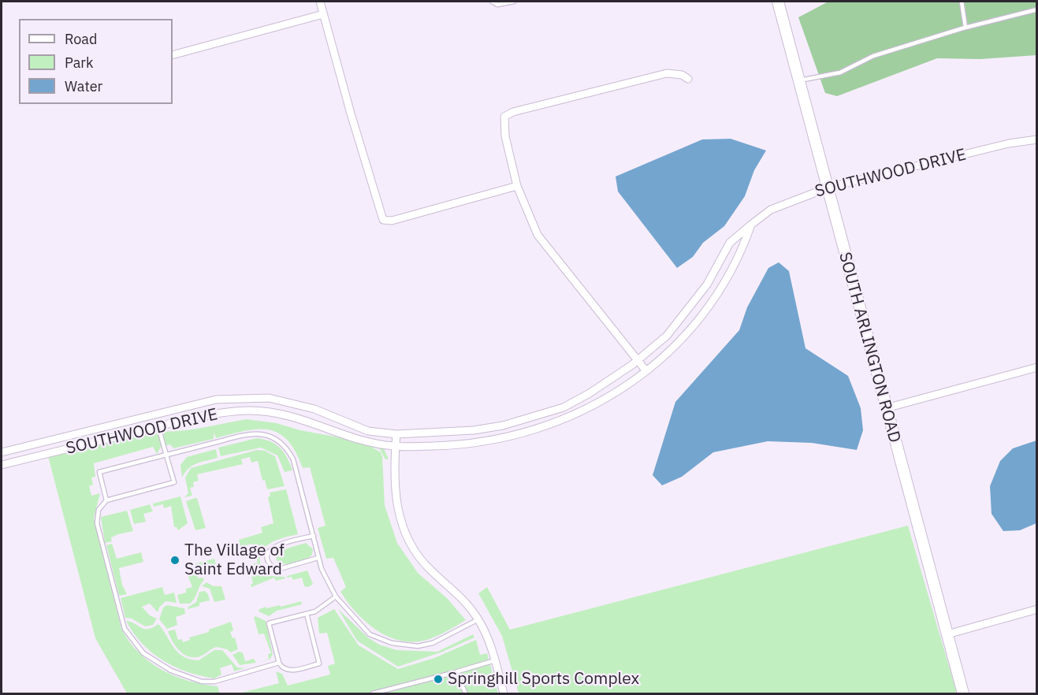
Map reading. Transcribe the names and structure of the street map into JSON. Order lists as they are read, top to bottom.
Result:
{
  "streets": {
    "main road": ["SOUTH ARLINGTON ROAD"],
    "street": ["SOUTHWOOD DRIVE"]
  },
  "crossings": [
    ["SOUTHWOOD DRIVE", "SOUTH ARLINGTON ROAD"]
  ],
  "places": ["The Village of Saint Edward", "Springhill Sports Complex"],
  "legend": ["Road", "Park", "Water"]
}
